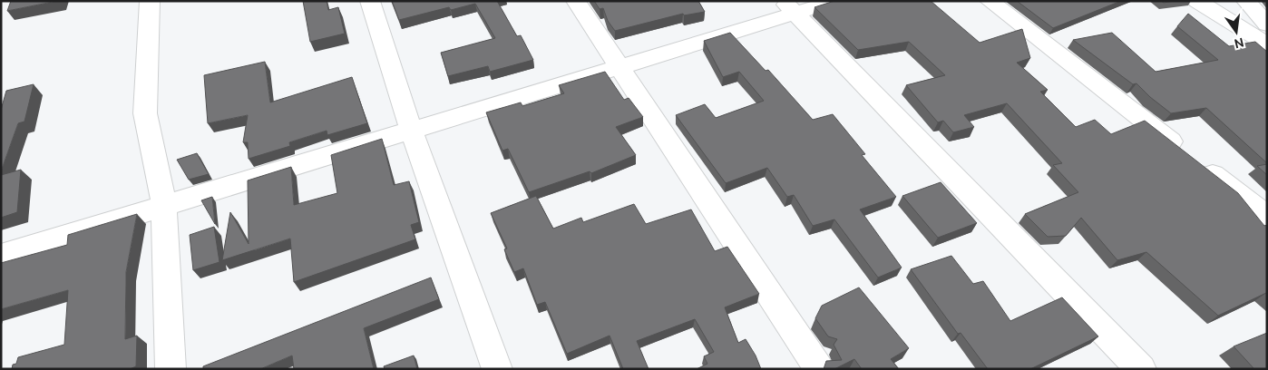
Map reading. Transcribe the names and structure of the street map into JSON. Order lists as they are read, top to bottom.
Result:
{
  "north": "bottom"
}
